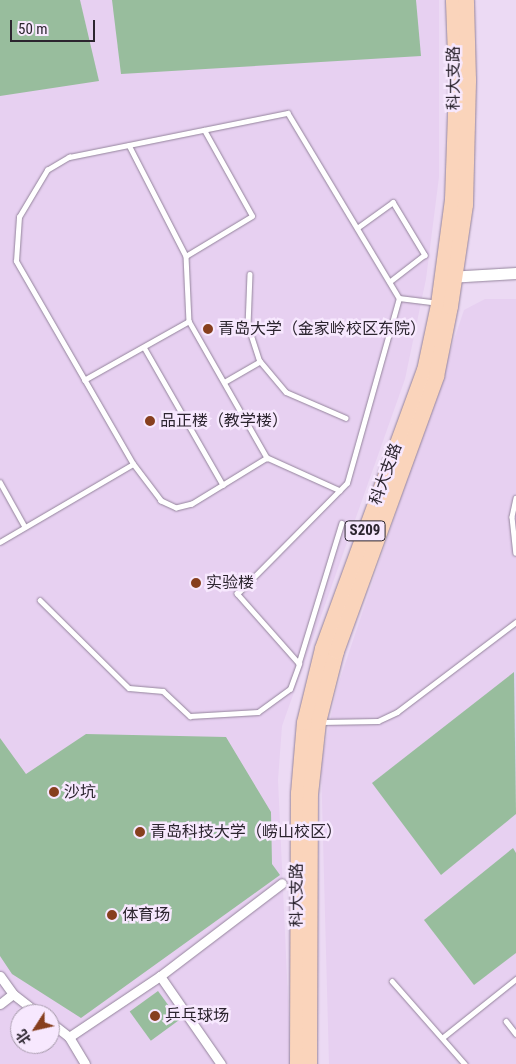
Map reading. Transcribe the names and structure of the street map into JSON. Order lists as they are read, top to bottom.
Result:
{
  "streets": {
    "main road": ["科大支路", "S209"]
  },
  "places": [
    "青岛大学（金家岭校区东院）",
    "品正楼（教学楼）",
    "实验楼",
    "沙坑",
    "青岛科技大学（崂山校区）",
    "体育场",
    "乒乓球场"
  ],
  "scale_bar": "50 m",
  "north": "bottom left"
}
